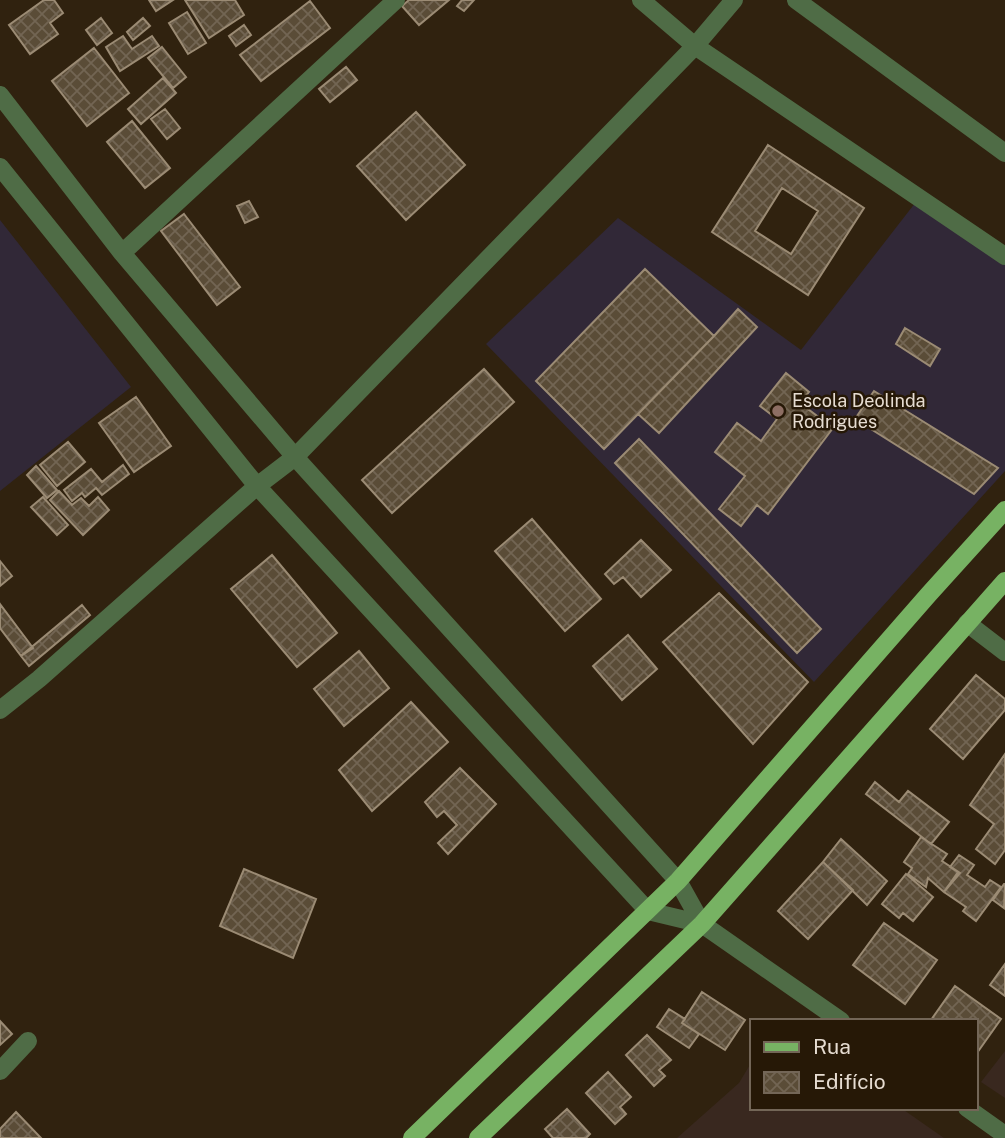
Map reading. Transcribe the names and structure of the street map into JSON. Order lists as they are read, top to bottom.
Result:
{
  "places": ["Escola Deolinda Rodrigues"],
  "legend": ["Rua", "Edifício"]
}
